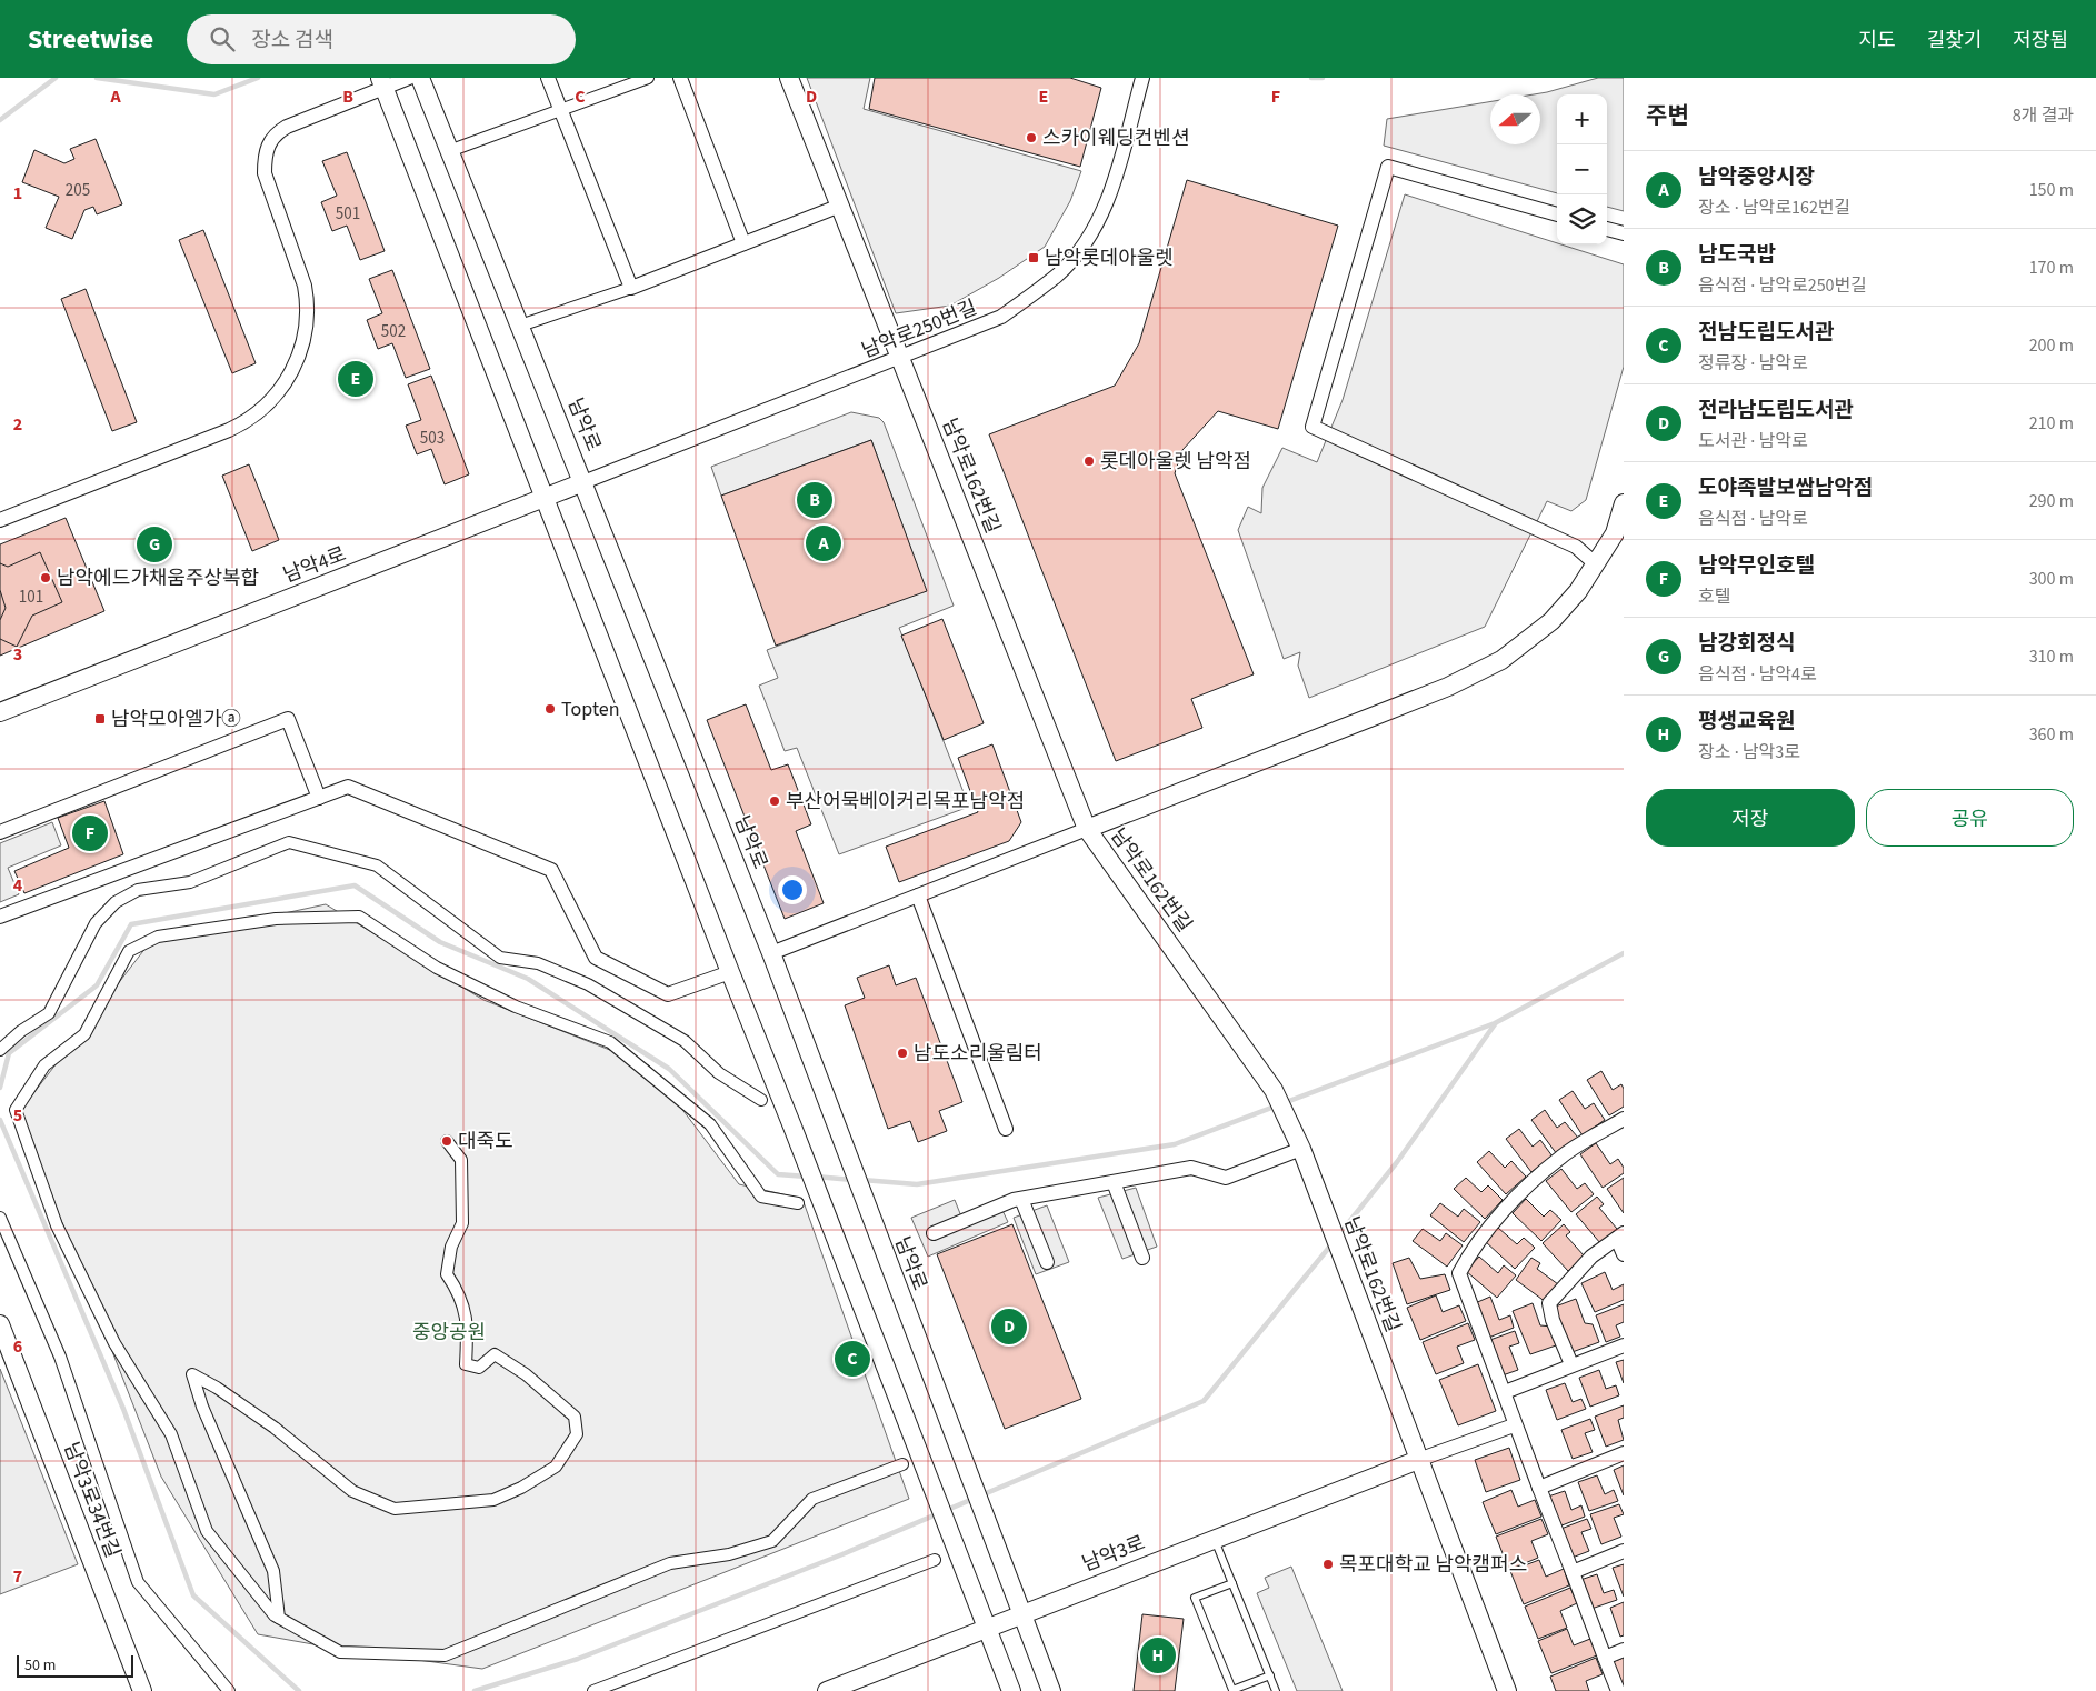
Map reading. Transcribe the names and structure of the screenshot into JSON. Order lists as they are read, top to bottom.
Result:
{
  "streets": {
    "street": [
      "남악로250번길",
      "남악로",
      "남악로162번길",
      "남악4로",
      "남악3로34번길",
      "남악3로"
    ]
  },
  "crossings": [
    ["남악로250번길", "남악로"],
    ["남악로250번길", "남악로162번길"],
    ["남악로250번길", "남악4로"],
    ["남악로", "남악4로"],
    ["남악로", "남악3로"],
    ["남악로162번길", "남악3로"]
  ],
  "parks": ["중앙공원"],
  "places": {
    "other": [
      "스카이웨딩컨벤션",
      "롯데아울렛 남악점",
      "남악에드가채움주상복합",
      "Topten",
      "부산어묵베이커리목포남악점",
      "남도소리울림터",
      "대죽도",
      "목포대학교 남악캠퍼스"
    ],
    "transit": ["남악롯데아울렛", "남악모아엘가ⓐ"]
  },
  "house_numbers": [
    "205",
    "501",
    "502",
    "503",
    "101"
  ],
  "scale_bar": "50 m",
  "north": "left",
  "page": {
    "header": "Streetwise",
    "search": "장소 검색",
    "nav": ["지도", "길찾기", "저장됨"],
    "heading": ["주변", "8개 결과"],
    "map_buttons": ["+", "−"],
    "list": [
      {
        "mark": "A",
        "name": "남악중앙시장",
        "note": "장소 · 남악로162번길",
        "value": "150 m"
      },
      {
        "mark": "B",
        "name": "남도국밥",
        "note": "음식점 · 남악로250번길",
        "value": "170 m"
      },
      {
        "mark": "C",
        "name": "전남도립도서관",
        "note": "정류장 · 남악로",
        "value": "200 m"
      },
      {
        "mark": "D",
        "name": "전라남도립도서관",
        "note": "도서관 · 남악로",
        "value": "210 m"
      },
      {
        "mark": "E",
        "name": "도야족발보쌈남악점",
        "note": "음식점 · 남악로",
        "value": "290 m"
      },
      {
        "mark": "F",
        "name": "남악무인호텔",
        "note": "호텔",
        "value": "300 m"
      },
      {
        "mark": "G",
        "name": "남강회정식",
        "note": "음식점 · 남악4로",
        "value": "310 m"
      },
      {
        "mark": "H",
        "name": "평생교육원",
        "note": "장소 · 남악3로",
        "value": "360 m"
      }
    ],
    "pins": [
      "E",
      "B",
      "A",
      "G",
      "F",
      "D",
      "C",
      "H"
    ],
    "buttons": ["저장", "공유"],
    "scale": "50 m"
  },
  "grid": {
    "columns": [
      "A",
      "B",
      "C",
      "D",
      "E",
      "F"
    ],
    "rows": [
      "1",
      "2",
      "3",
      "4",
      "5",
      "6",
      "7"
    ]
  }
}
